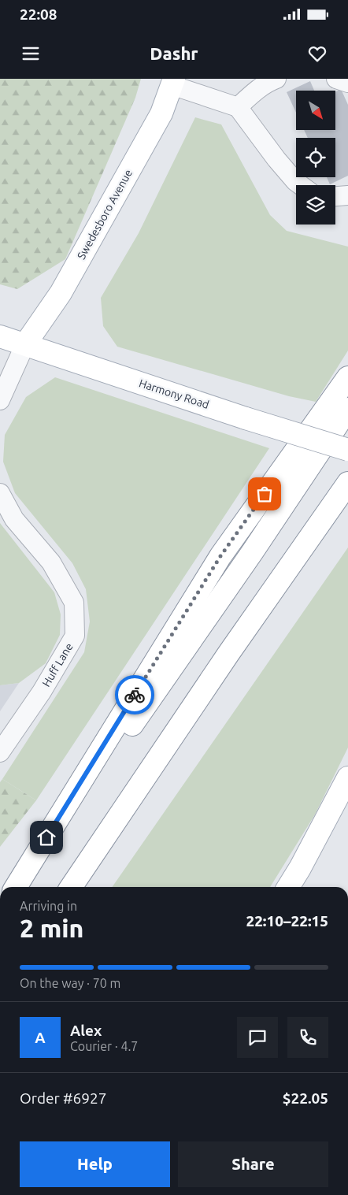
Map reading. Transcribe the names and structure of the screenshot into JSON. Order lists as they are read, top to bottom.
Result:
{
  "streets": {
    "main road": ["Swedesboro Avenue", "Harmony Road"],
    "street": ["Huff Lane"]
  },
  "crossings": [
    ["Swedesboro Avenue", "Harmony Road"]
  ],
  "north": "bottom right",
  "page": {
    "status": "22:08",
    "header": "Dashr",
    "heading": ["2 min", "Arriving in", "22:10–22:15"],
    "panel": [
      "Alex",
      "Courier · 4.7",
      "Order #6927",
      "$22.05"
    ],
    "bar": "On the way · 70 m",
    "round": "A",
    "buttons": ["Help", "Share"]
  }
}
